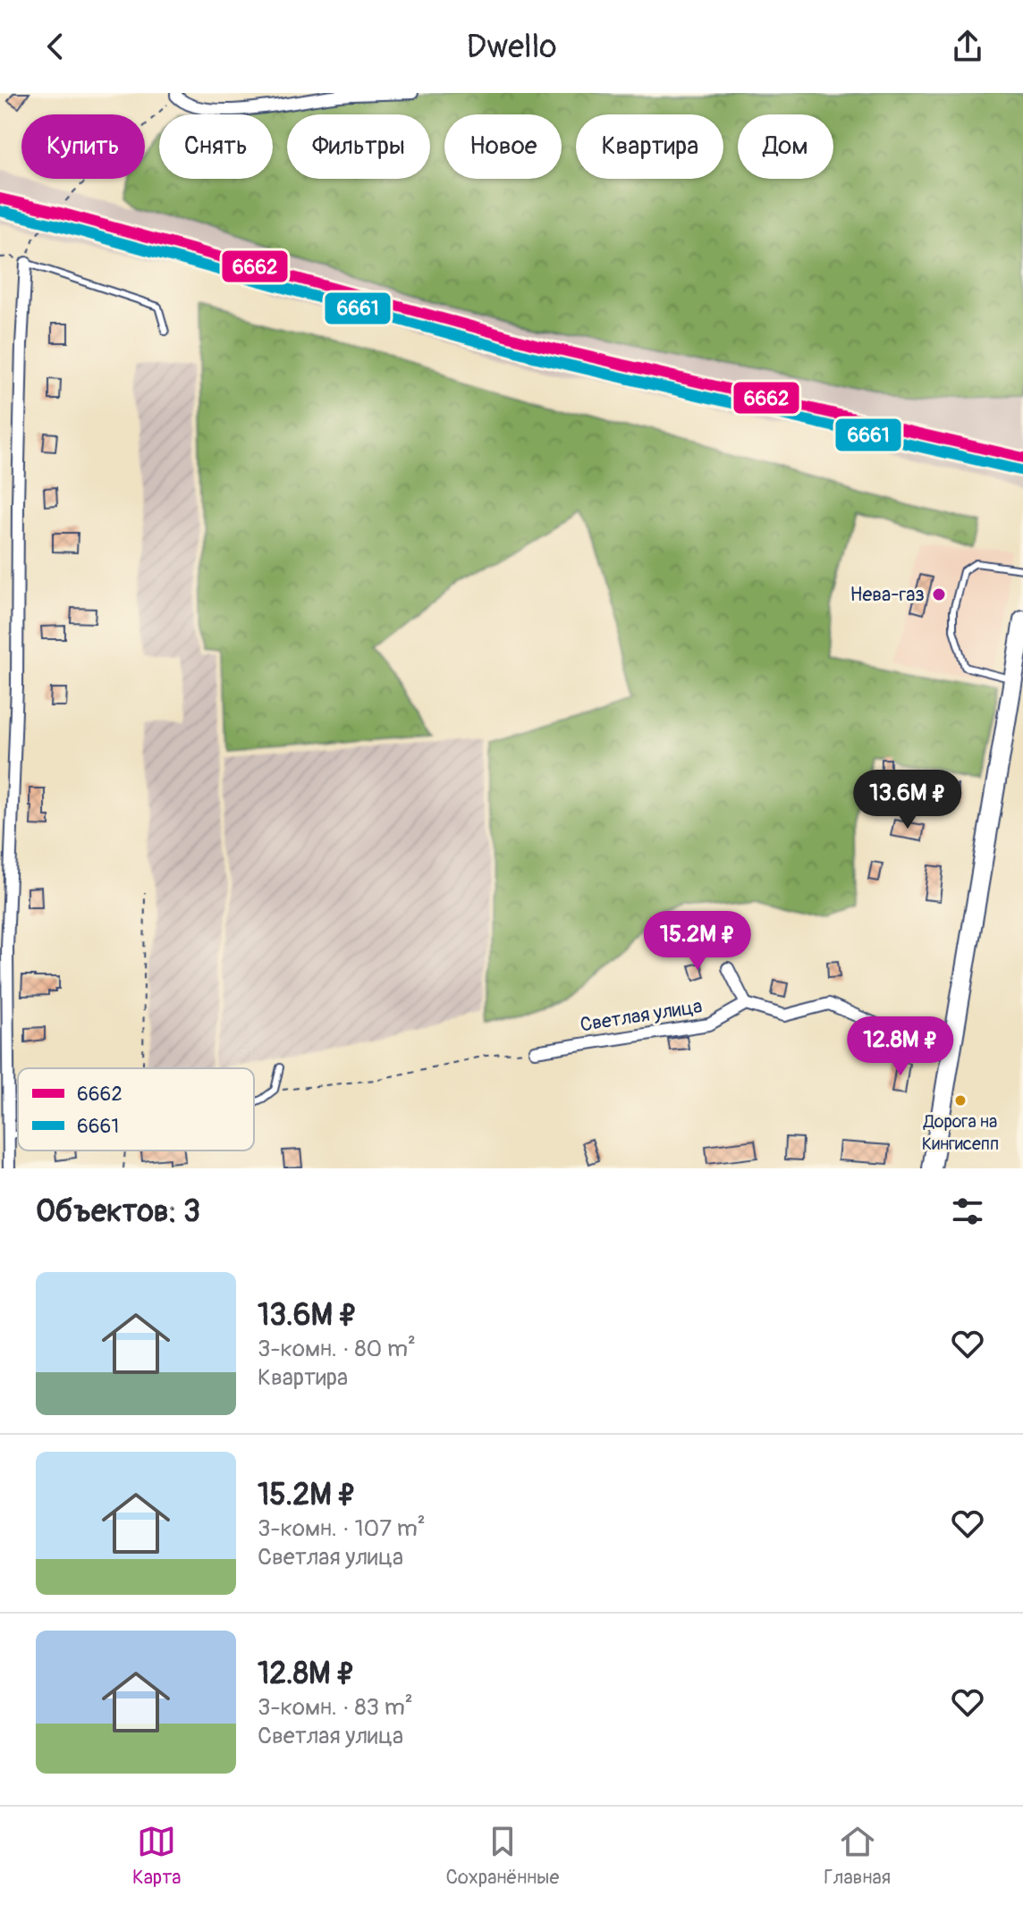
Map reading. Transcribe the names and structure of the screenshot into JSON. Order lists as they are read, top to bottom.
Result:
{
  "streets": {
    "street": ["Светлая улица"]
  },
  "places": ["Нева-газ", "Дорога на Кингисепп"],
  "lines": ["transit line 6662", "transit line 6661"],
  "legend": ["6662", "6661"],
  "page": {
    "header": "Dwello",
    "chip": [
      "Купить",
      "Снять",
      "Фильтры",
      "Новое",
      "Квартира",
      "Дом"
    ],
    "price": ["13.6M ₽", "15.2M ₽", "12.8M ₽"],
    "heading": "Объектов: 3",
    "list": [
      {
        "name": "13.6M ₽",
        "note": "3-комн. · 80 m² · Квартира"
      },
      {
        "name": "15.2M ₽",
        "note": "3-комн. · 107 m² · Светлая улица"
      },
      {
        "name": "12.8M ₽",
        "note": "3-комн. · 83 m² · Светлая улица"
      }
    ],
    "tabs": ["Карта", "Сохранённые", "Главная"]
  }
}
